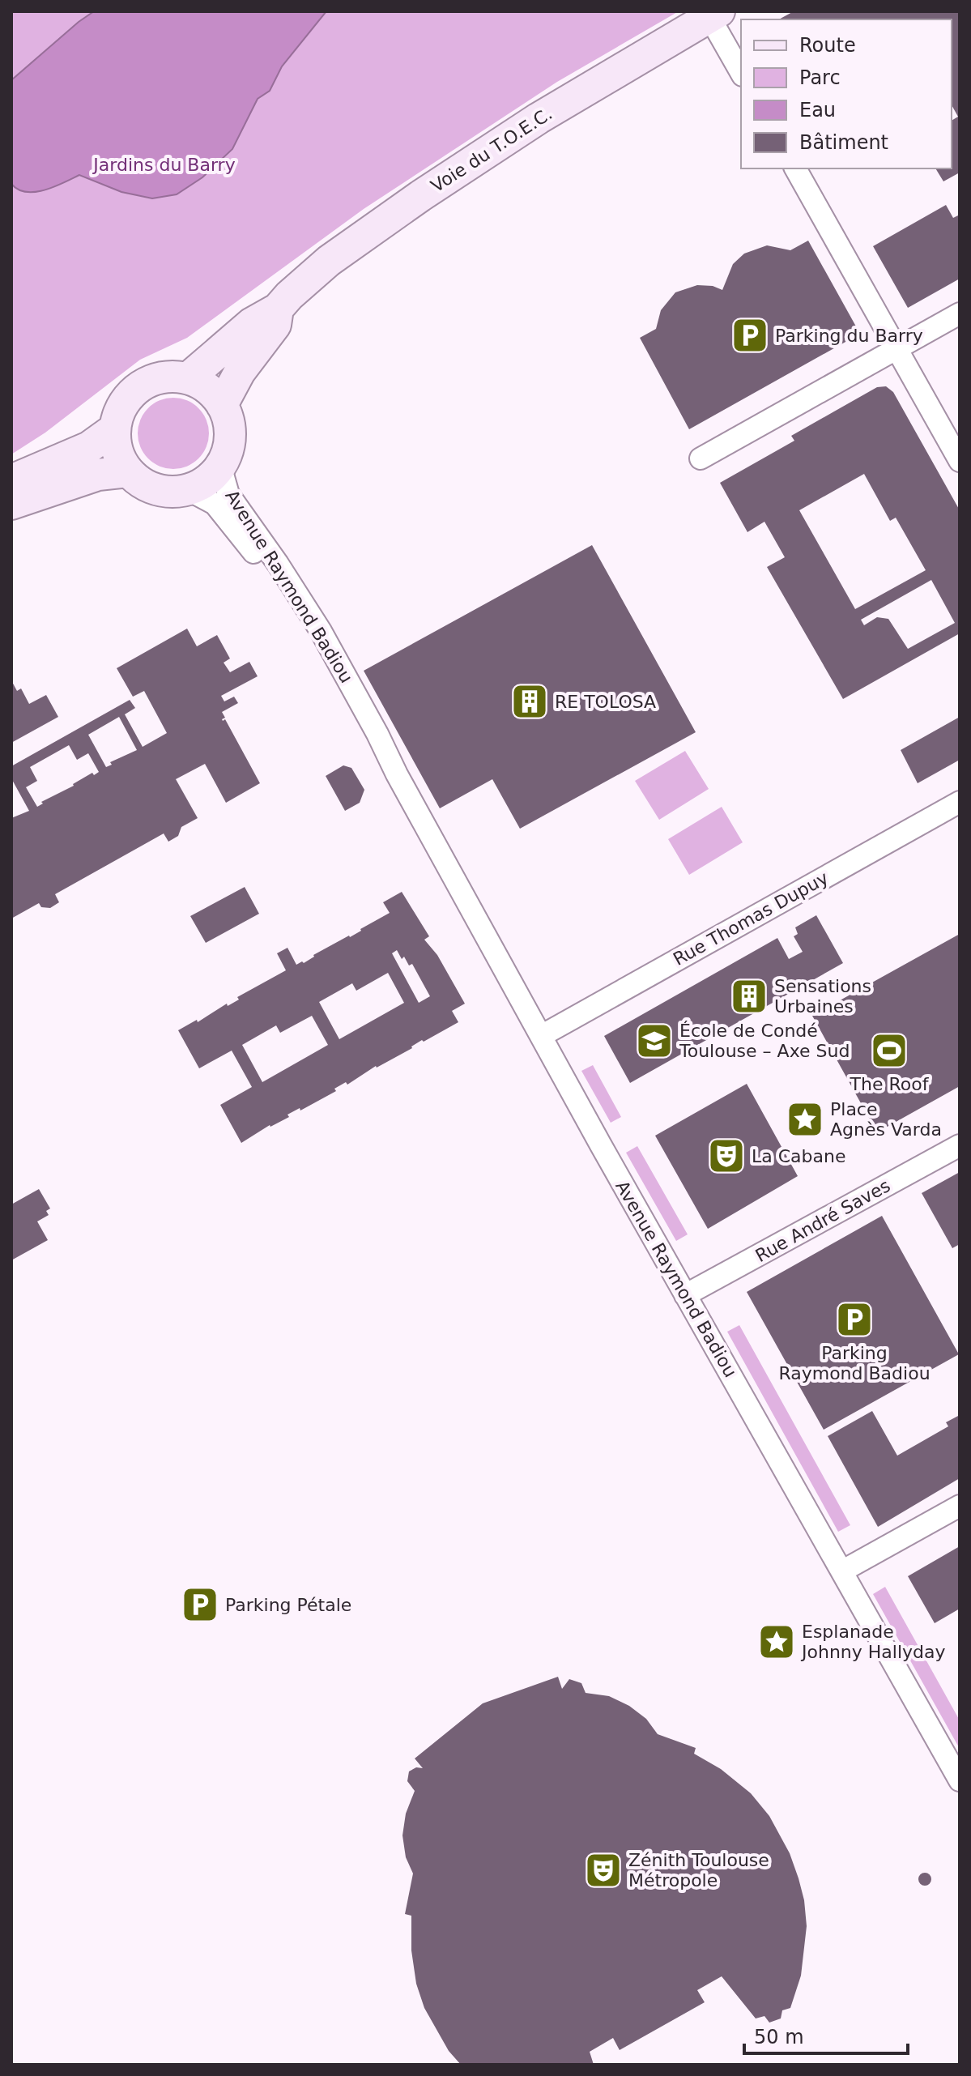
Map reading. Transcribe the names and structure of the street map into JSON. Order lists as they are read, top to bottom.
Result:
{
  "streets": {
    "street": [
      "Voie du T.O.E.C.",
      "Avenue Raymond Badiou",
      "Rue Thomas Dupuy",
      "Rue André Saves"
    ]
  },
  "crossings": [
    ["Voie du T.O.E.C.", "Avenue Raymond Badiou"],
    ["Avenue Raymond Badiou", "Rue Thomas Dupuy"],
    ["Avenue Raymond Badiou", "Rue André Saves"]
  ],
  "parks": ["Jardins du Barry"],
  "places": {
    "parking": ["Parking du Barry", "Parking Raymond Badiou", "Parking Pétale"],
    "building": ["RE TOLOSA", "Sensations Urbaines"],
    "school or university": ["École de Condé Toulouse – Axe Sud"],
    "sports": ["The Roof"],
    "place": ["Place Agnès Varda", "Esplanade Johnny Hallyday"],
    "theatre": ["La Cabane", "Zénith Toulouse Métropole"]
  },
  "legend": [
    "Route",
    "Parc",
    "Eau",
    "Bâtiment"
  ],
  "scale_bar": "50 m"
}
